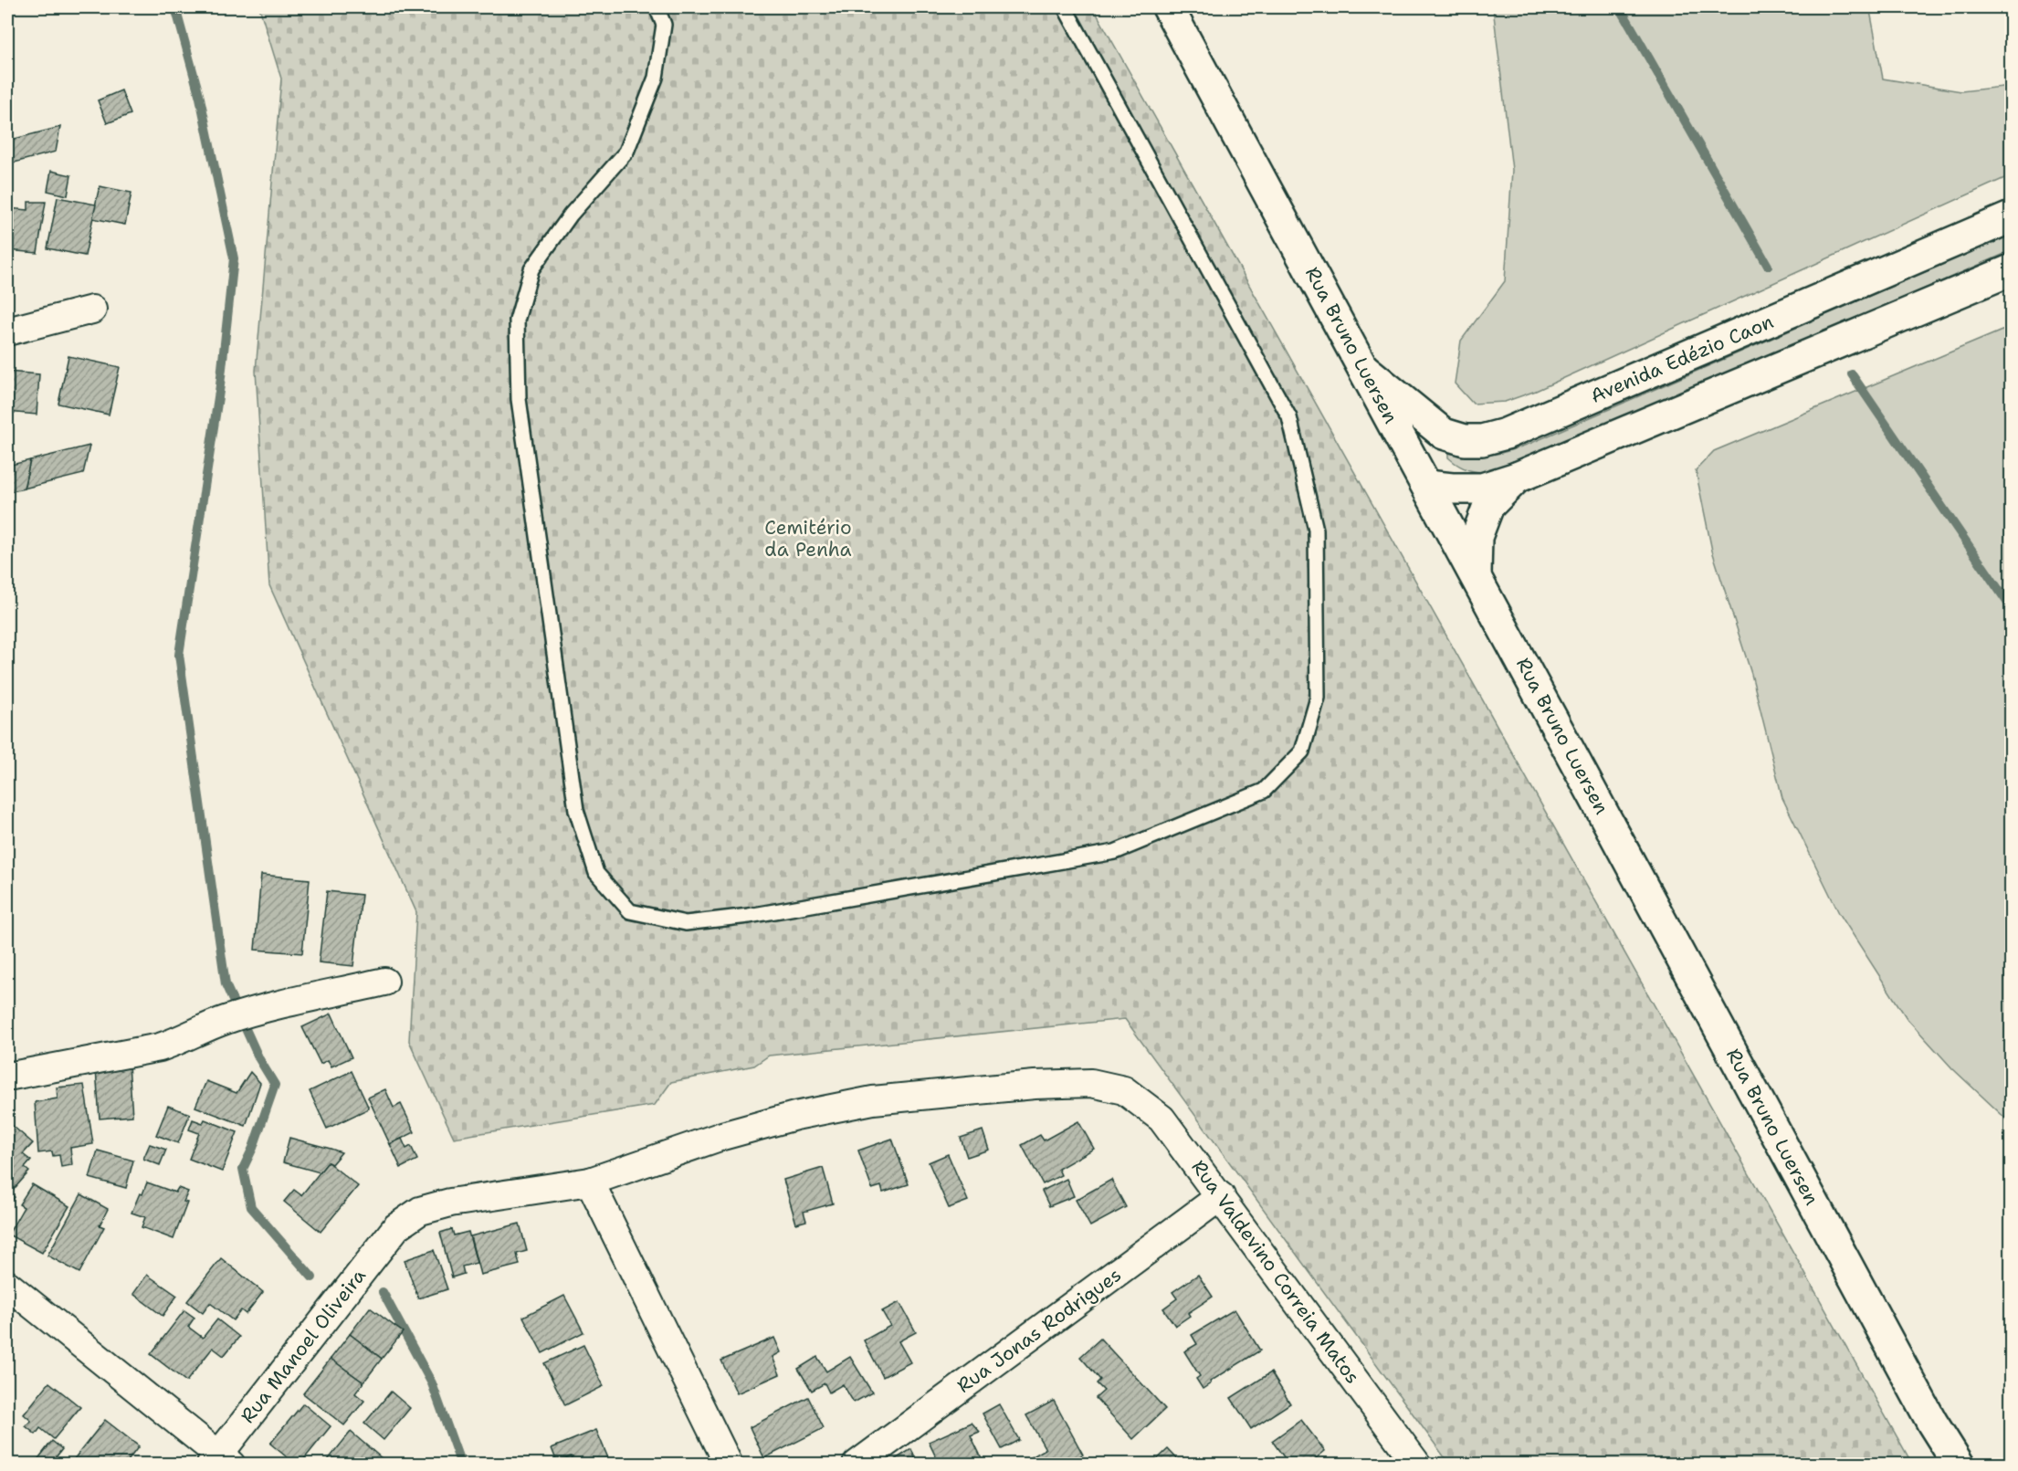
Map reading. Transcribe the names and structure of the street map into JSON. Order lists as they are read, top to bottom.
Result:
{
  "streets": {
    "main road": ["Rua Bruno Luersen", "Avenida Edézio Caon"],
    "street": ["Rua Valdevino Correia Matos", "Rua Jonas Rodrigues", "Rua Manoel Oliveira"]
  },
  "crossings": [
    ["Rua Bruno Luersen", "Avenida Edézio Caon"],
    ["Rua Valdevino Correia Matos", "Rua Jonas Rodrigues"],
    ["Rua Valdevino Correia Matos", "Rua Manoel Oliveira"]
  ],
  "parks": ["Cemitério da Penha"]
}
